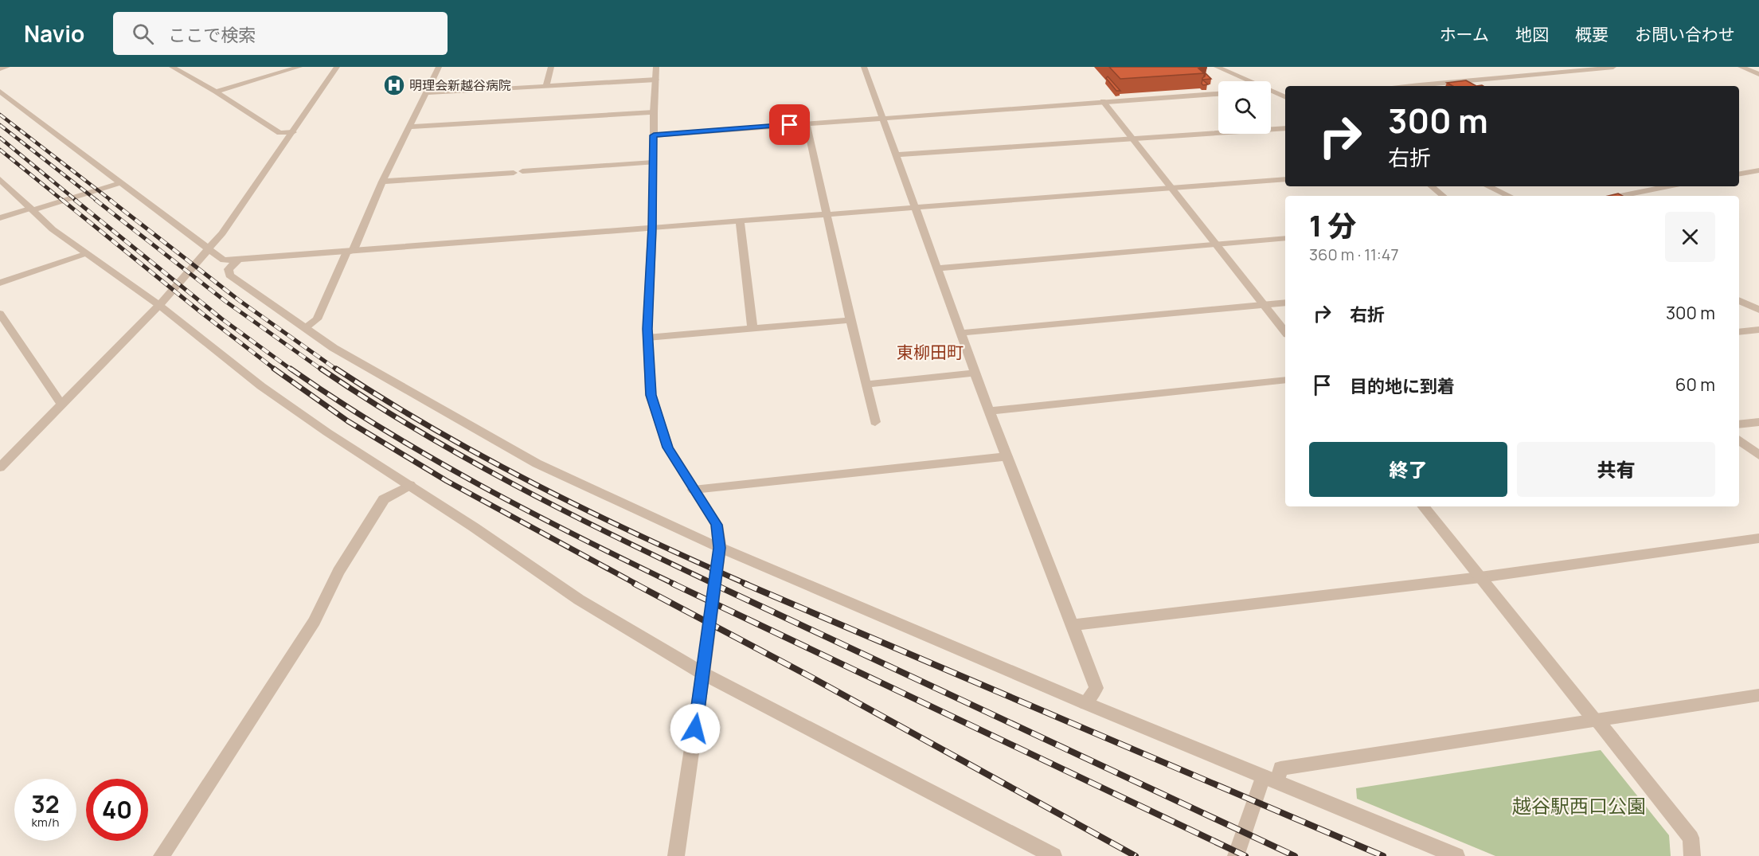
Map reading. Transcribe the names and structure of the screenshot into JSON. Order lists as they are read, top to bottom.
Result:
{
  "districts": ["東柳田町"],
  "parks": ["越谷駅西口公園"],
  "places": {
    "hospital": ["明理会新越谷病院"]
  },
  "page": {
    "header": "Navio",
    "search": "ここで検索",
    "nav": [
      "ホーム",
      "地図",
      "概要",
      "お問い合わせ"
    ],
    "turn": ["300 m", "右折"],
    "heading": ["1 分", "360 m · 11:47"],
    "list": [
      {
        "name": "右折",
        "value": "300 m"
      },
      {
        "name": "目的地に到着",
        "value": "60 m"
      }
    ],
    "buttons": ["終了", "共有"],
    "speed": "32 km/h",
    "limit": "40"
  }
}
